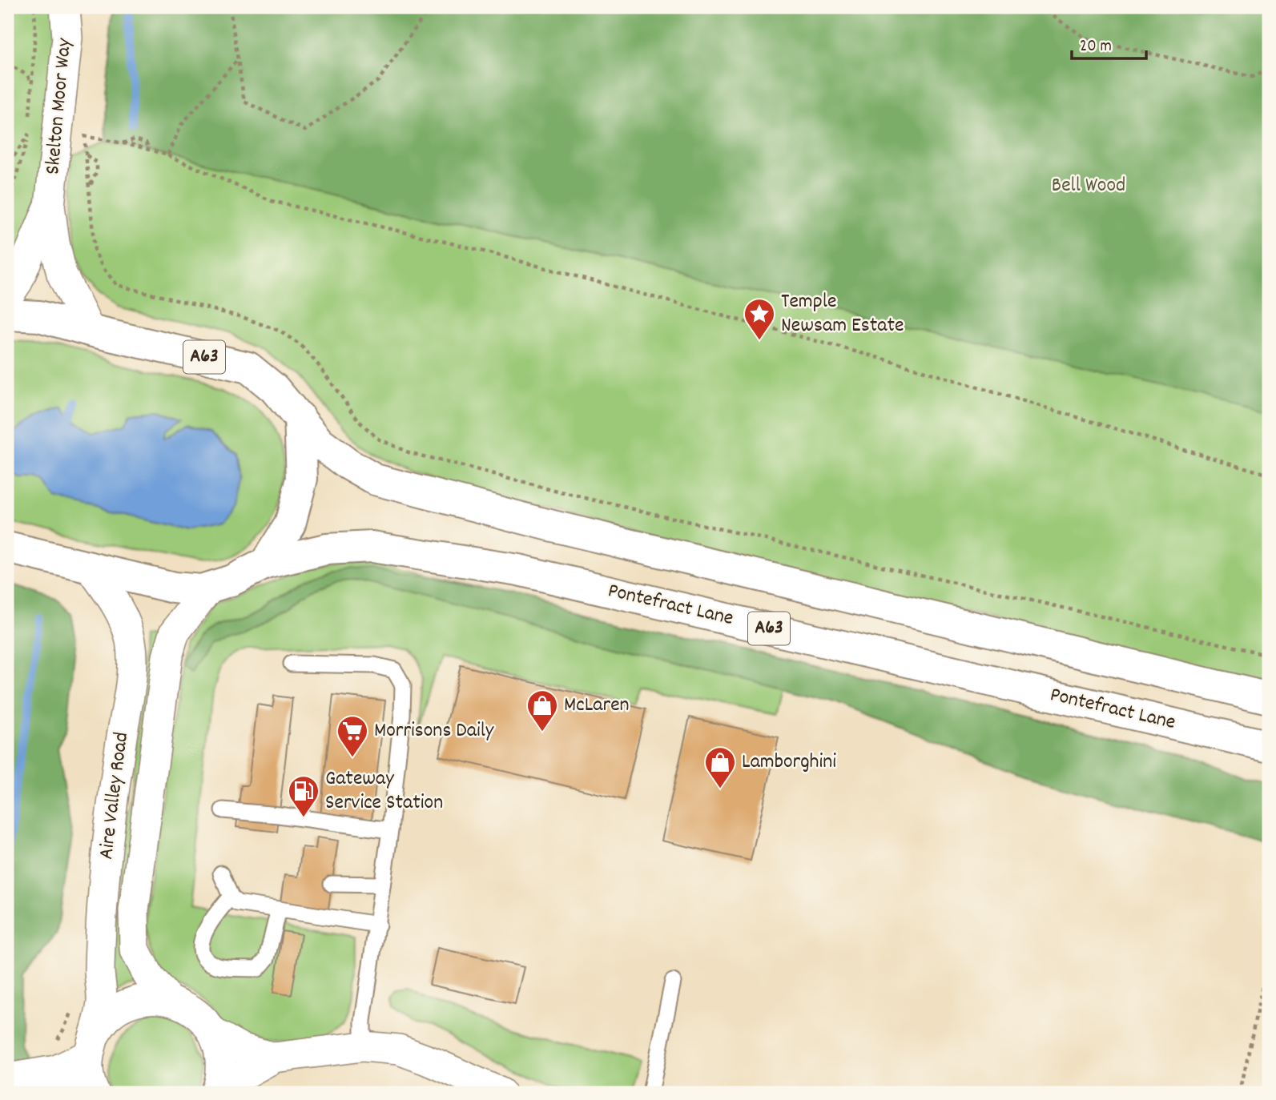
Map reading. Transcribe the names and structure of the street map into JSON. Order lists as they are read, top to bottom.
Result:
{
  "streets": {
    "highway": ["A63", "Pontefract Lane"],
    "street": ["Skelton Moor Way", "Aire Valley Road"]
  },
  "crossings": [
    ["Skelton Moor Way", "A63"],
    ["A63", "Pontefract Lane"],
    ["A63", "Aire Valley Road"]
  ],
  "parks": ["Bell Wood"],
  "places": {
    "place": ["Temple Newsam Estate"],
    "shop": ["McLaren", "Lamborghini"],
    "supermarket": ["Morrisons Daily"],
    "fuel station": ["Gateway Service Station"]
  },
  "scale_bar": "20 m"
}
